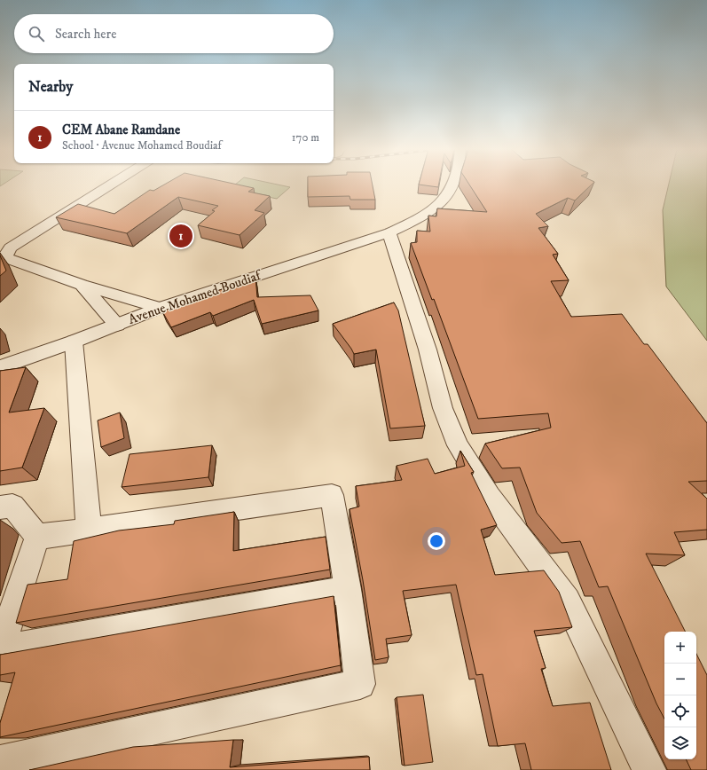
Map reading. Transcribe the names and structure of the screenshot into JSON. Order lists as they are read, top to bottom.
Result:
{
  "streets": {
    "street": ["Avenue Mohamed Boudiaf"]
  },
  "page": {
    "search": "Search here",
    "heading": "Nearby",
    "list": [
      {
        "mark": "1",
        "name": "CEM Abane Ramdane",
        "note": "School · Avenue Mohamed Boudiaf",
        "value": "170 m"
      }
    ],
    "pins": "1",
    "map_buttons": ["+", "−"]
  }
}
